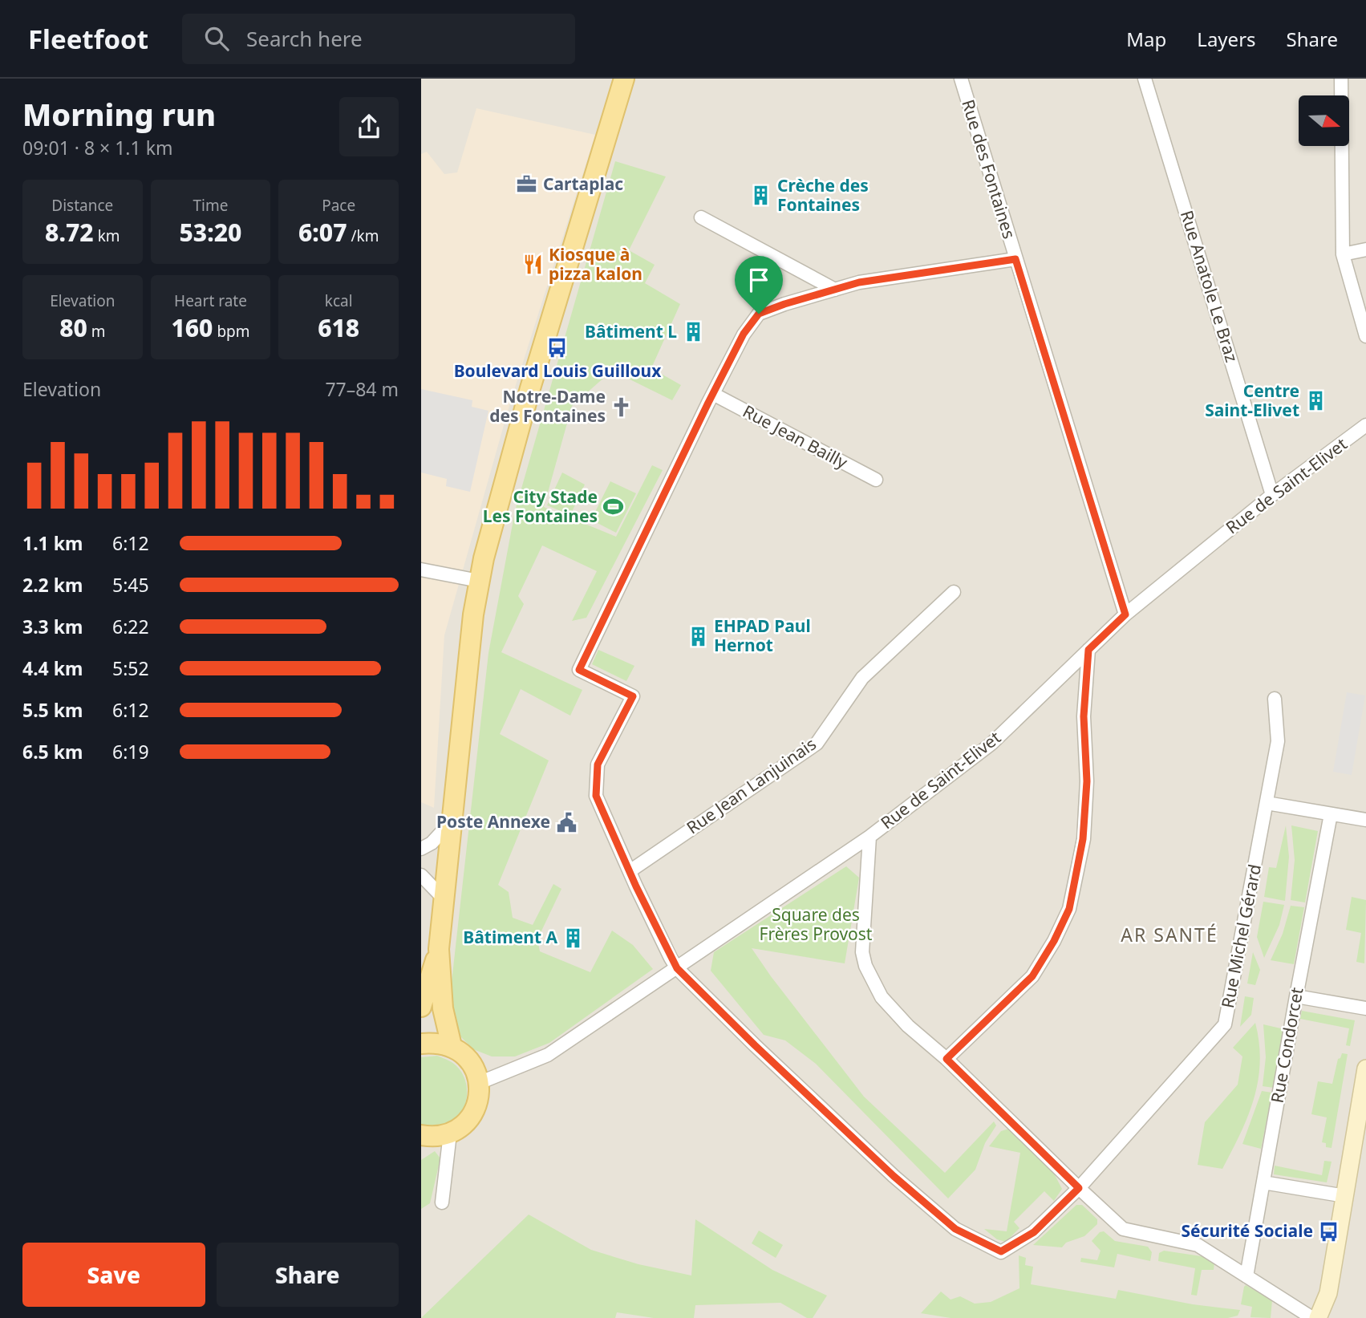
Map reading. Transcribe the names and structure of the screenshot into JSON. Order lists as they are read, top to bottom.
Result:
{
  "streets": {
    "street": [
      "Rue des Fontaines",
      "Rue Anatole Le Braz",
      "Rue Jean Bailly",
      "Rue de Saint-Elivet",
      "Rue Jean Lanjuinais",
      "Rue Michel Gérard",
      "Rue Condorcet"
    ]
  },
  "crossings": [
    ["Rue des Fontaines", "Rue de Saint-Elivet"],
    ["Rue Anatole Le Braz", "Rue de Saint-Elivet"],
    ["Rue de Saint-Elivet", "Rue Michel Gérard"]
  ],
  "districts": ["AR SANTÉ"],
  "parks": ["Square des Frères Provost"],
  "places": {
    "office": ["Cartaplac"],
    "building": [
      "Crèche des Fontaines",
      "Bâtiment L",
      "Centre Saint-Elivet",
      "EHPAD Paul Hernot",
      "Bâtiment A"
    ],
    "restaurant": ["Kiosque à pizza kalon"],
    "bus stop": ["Boulevard Louis Guilloux", "Sécurité Sociale"],
    "church": ["Notre-Dame des Fontaines"],
    "sports": ["City Stade Les Fontaines"],
    "public building": ["Poste Annexe"]
  },
  "north": "right",
  "page": {
    "header": "Fleetfoot",
    "search": "Search here",
    "nav": ["Map", "Layers", "Share"],
    "heading": ["Morning run", "09:01 · 8 × 1.1 km"],
    "stats": [
      ["Distance", "8.72 km"],
      ["Time", "53:20"],
      ["Pace", "6:07 /km"],
      ["Elevation", "80 m"],
      ["Heart rate", "160 bpm"],
      ["kcal", "618"]
    ],
    "chart": ["Elevation", "77–84 m"],
    "list": [
      {
        "name": "1.1 km",
        "note": "6:12"
      },
      {
        "name": "2.2 km",
        "note": "5:45"
      },
      {
        "name": "3.3 km",
        "note": "6:22"
      },
      {
        "name": "4.4 km",
        "note": "5:52"
      },
      {
        "name": "5.5 km",
        "note": "6:12"
      },
      {
        "name": "6.5 km",
        "note": "6:19"
      }
    ],
    "buttons": ["Save", "Share"]
  }
}
